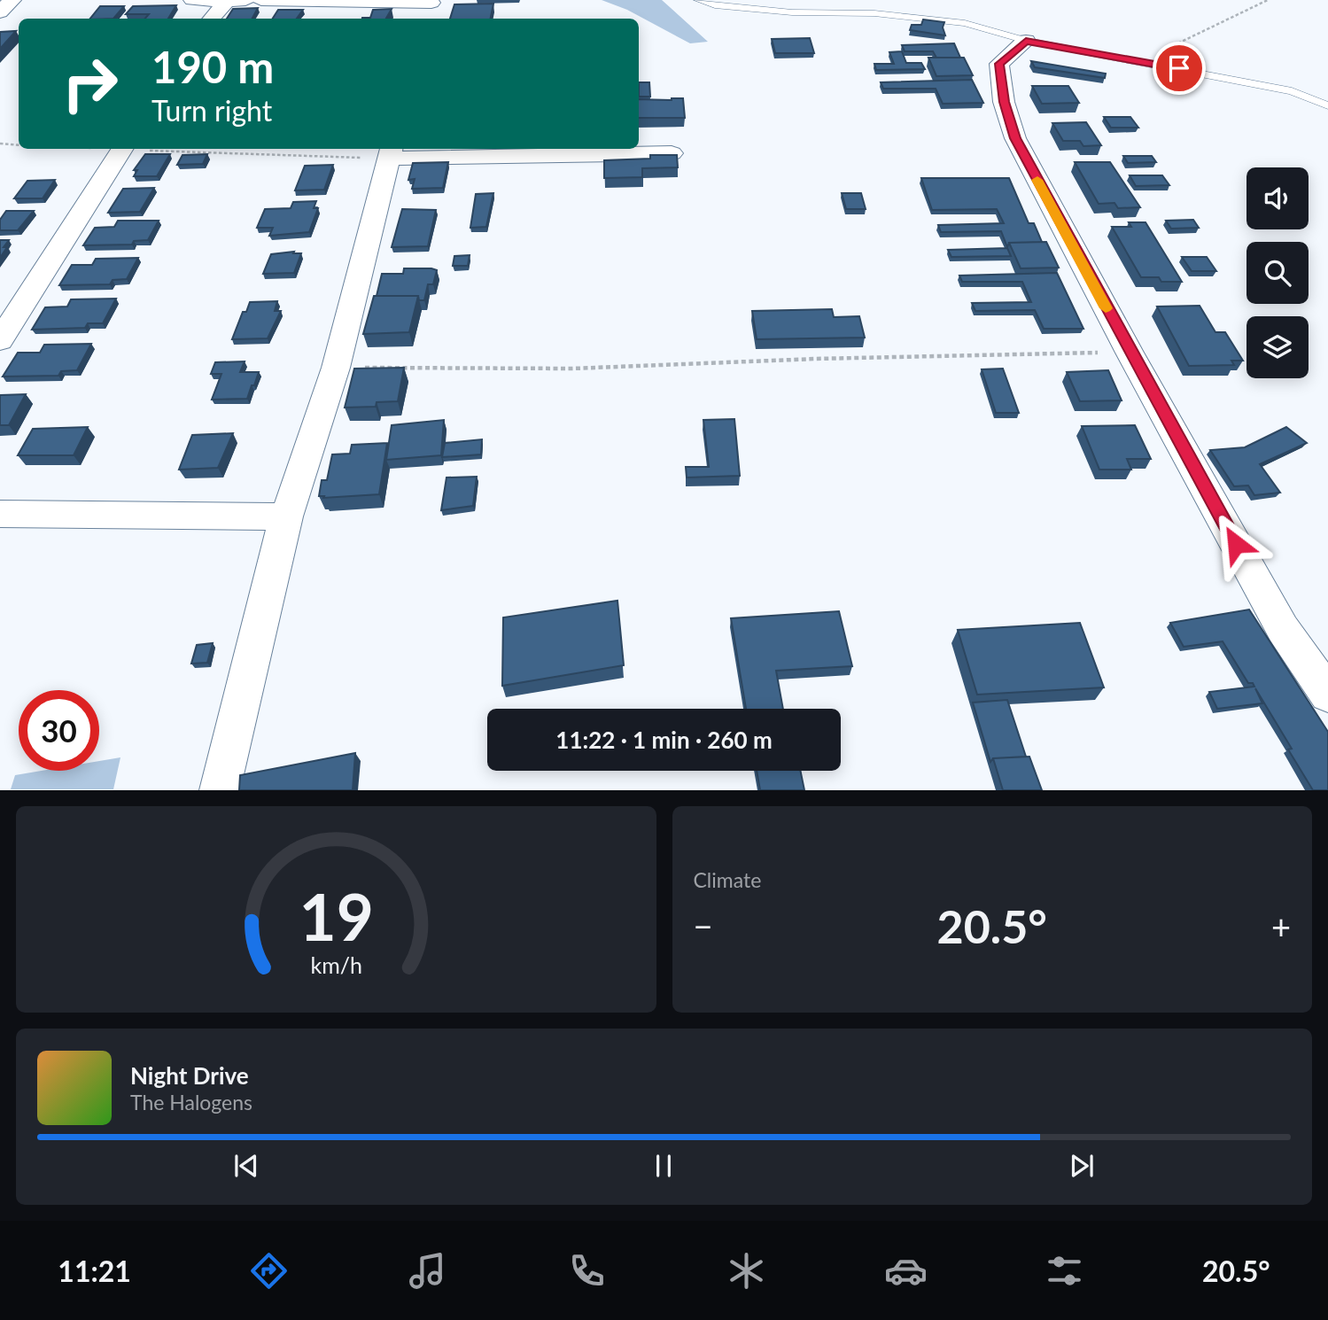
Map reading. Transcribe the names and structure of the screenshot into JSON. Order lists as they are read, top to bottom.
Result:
{
  "page": {
    "turn": ["190 m", "Turn right"],
    "limit": "30",
    "trip": "11:22 · 1 min · 260 m",
    "tile": "Climate",
    "heat": ["−", "20.5°", "+"],
    "song": ["Night Drive", "The Halogens"],
    "tabs": ["11:21", "20.5°"],
    "gauge": ["19", "km/h"]
  }
}
